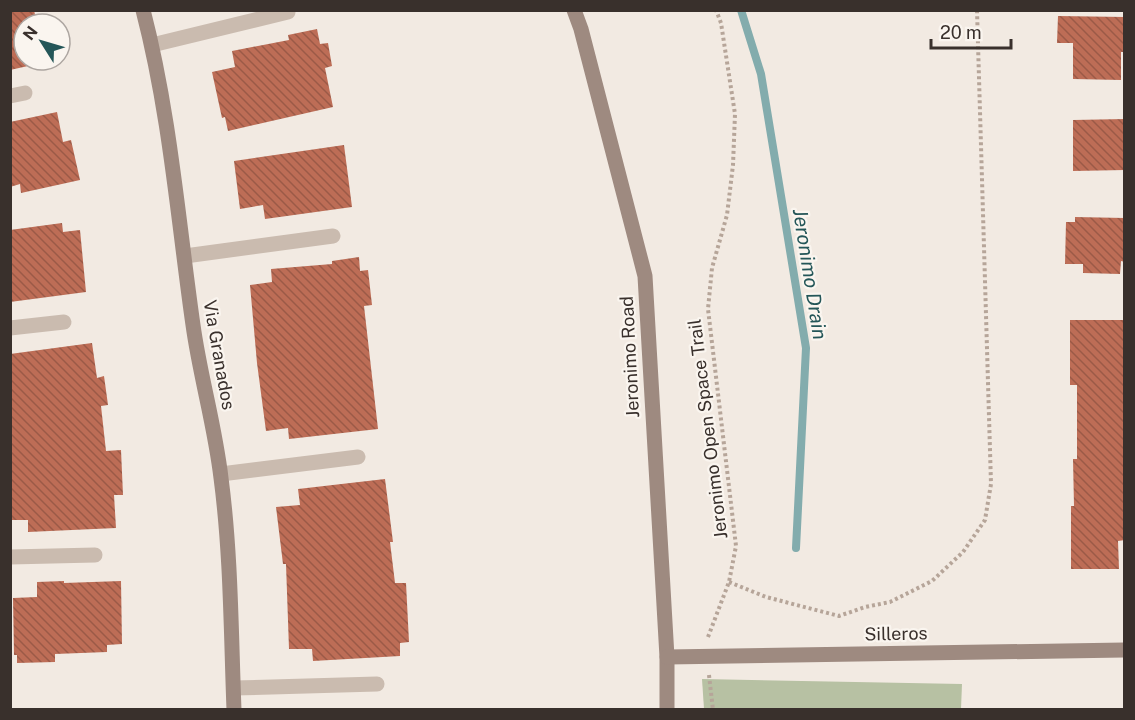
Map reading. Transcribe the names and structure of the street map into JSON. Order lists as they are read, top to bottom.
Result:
{
  "streets": {
    "street": ["Via Granados", "Jeronimo Road", "Silleros"],
    "path": ["Jeronimo Open Space Trail"]
  },
  "crossings": [
    ["Jeronimo Road", "Silleros"]
  ],
  "water": ["Jeronimo Drain"],
  "scale_bar": "20 m",
  "north": "top left"
}
